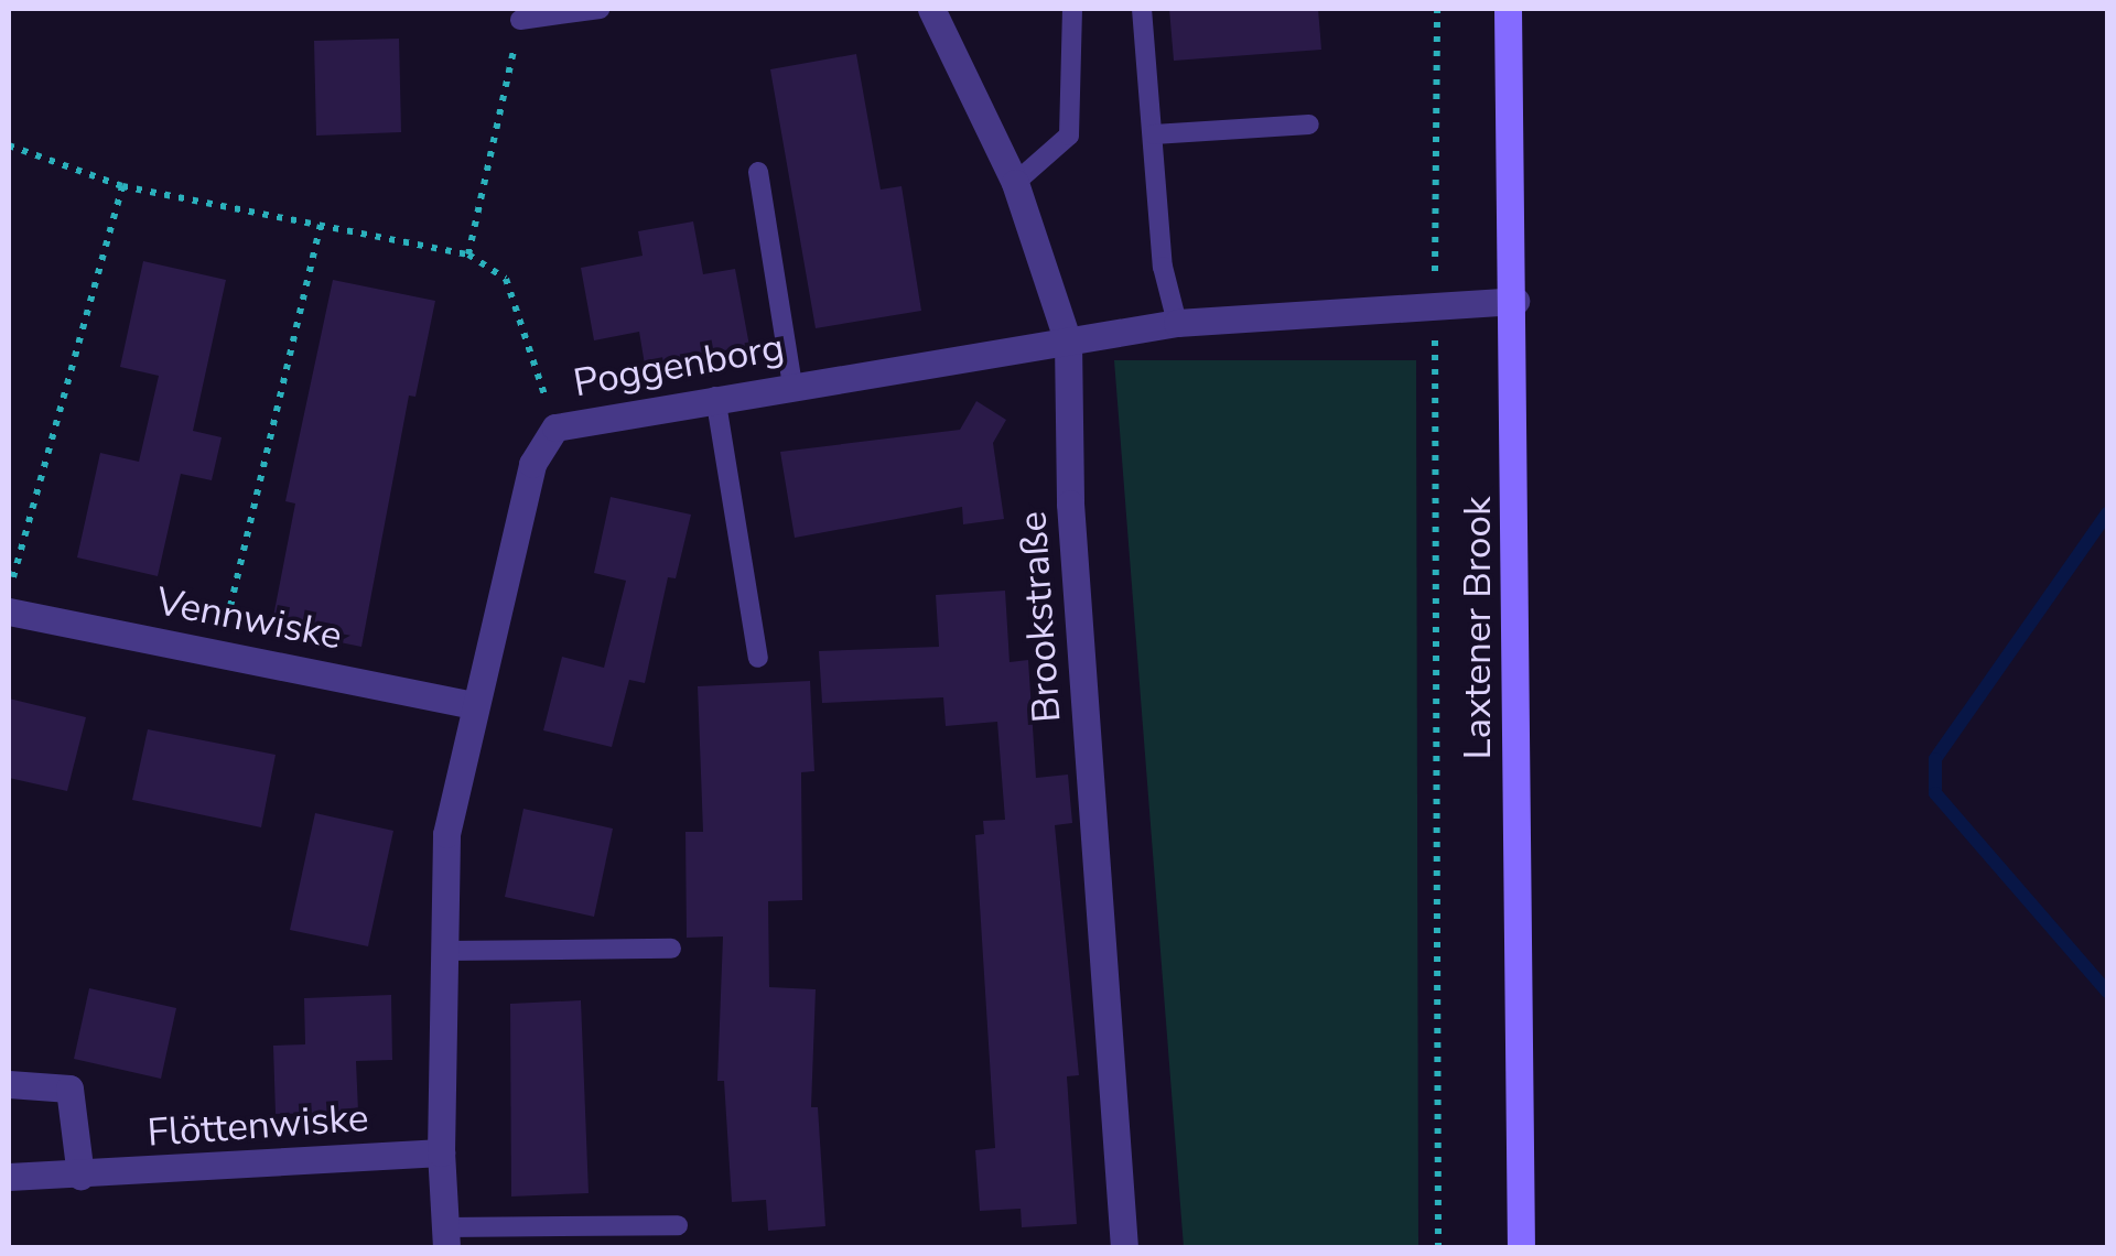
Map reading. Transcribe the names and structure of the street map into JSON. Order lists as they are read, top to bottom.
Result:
{
  "streets": {
    "street": [
      "Poggenborg",
      "Brookstraße",
      "Vennwiske",
      "Laxtener Brook",
      "Flöttenwiske"
    ]
  },
  "crossings": [
    ["Poggenborg", "Brookstraße"],
    ["Poggenborg", "Vennwiske"],
    ["Poggenborg", "Laxtener Brook"],
    ["Poggenborg", "Flöttenwiske"]
  ]
}
